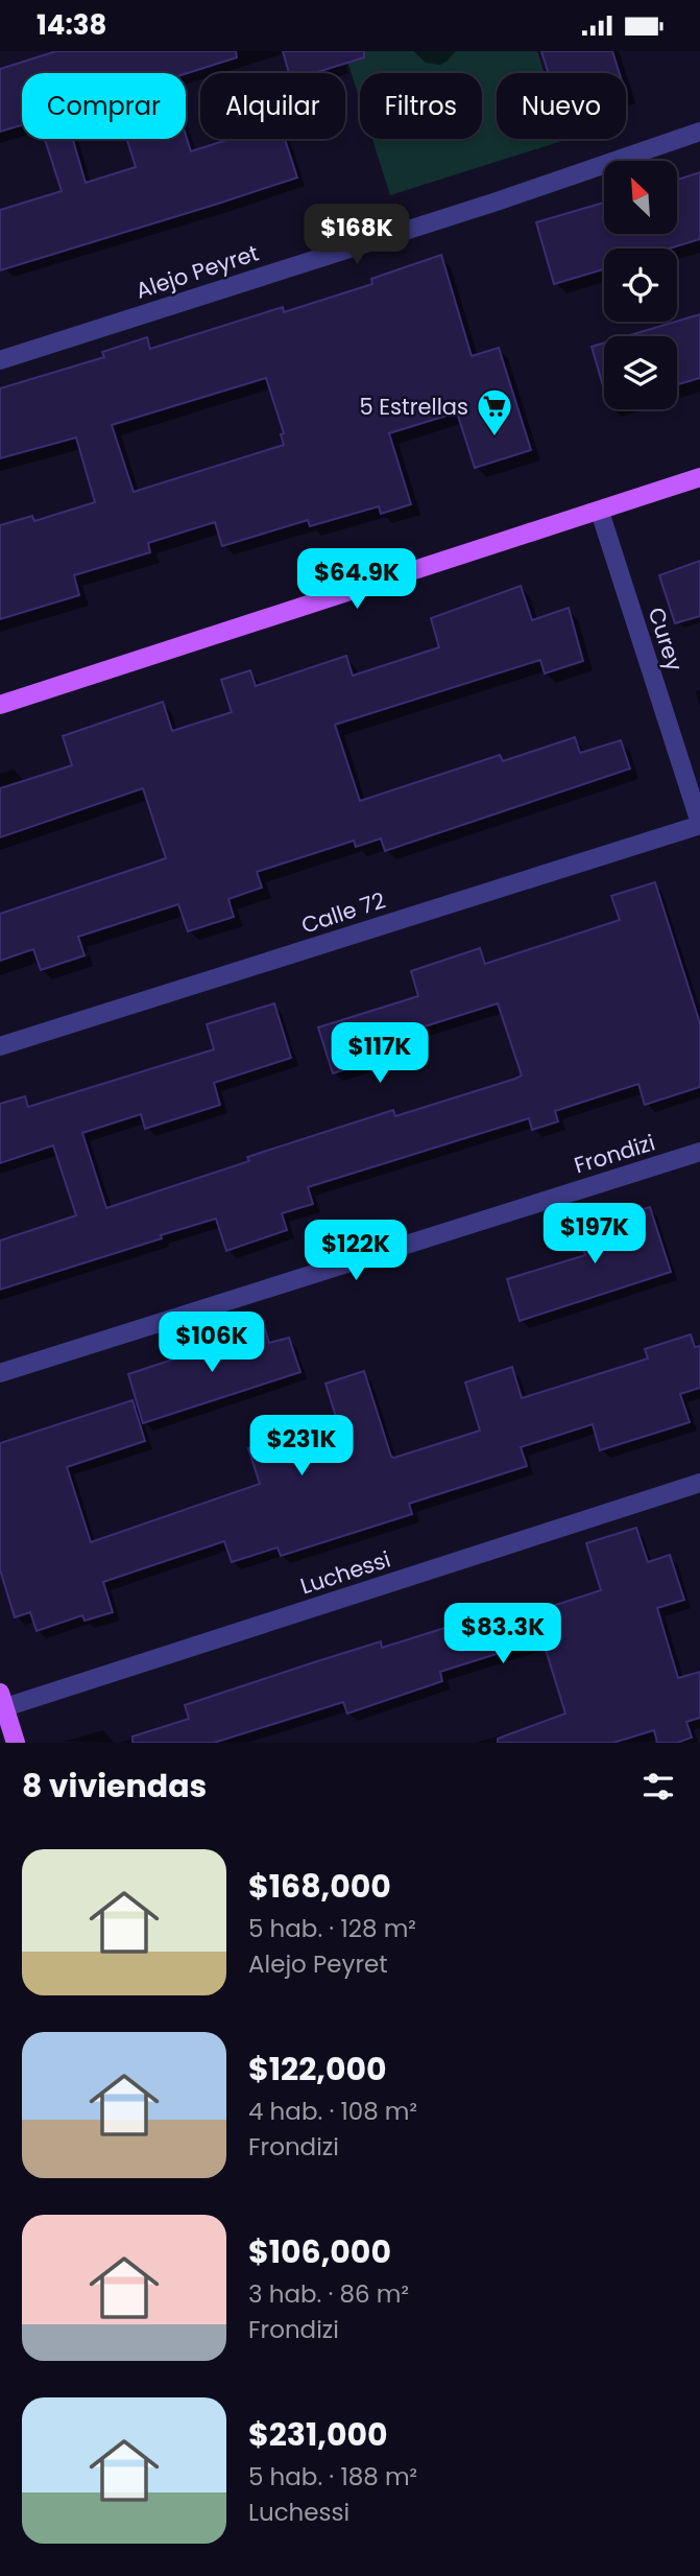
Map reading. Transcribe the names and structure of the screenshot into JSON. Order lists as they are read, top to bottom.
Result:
{
  "streets": {
    "street": [
      "Alejo Peyret",
      "Curey",
      "Calle 72",
      "Frondizi",
      "Luchessi"
    ]
  },
  "crossings": [
    ["Curey", "Calle 72"]
  ],
  "places": {
    "supermarket": ["5 Estrellas"]
  },
  "north": "top left",
  "page": {
    "status": "14:38",
    "chip": [
      "Comprar",
      "Alquilar",
      "Filtros",
      "Nuevo"
    ],
    "price": [
      "$168K",
      "$64.9K",
      "$117K",
      "$197K",
      "$122K",
      "$106K",
      "$231K",
      "$83.3K"
    ],
    "heading": "8 viviendas",
    "list": [
      {
        "name": "$168,000",
        "note": "5 hab. · 128 m² · Alejo Peyret"
      },
      {
        "name": "$122,000",
        "note": "4 hab. · 108 m² · Frondizi"
      },
      {
        "name": "$106,000",
        "note": "3 hab. · 86 m² · Frondizi"
      },
      {
        "name": "$231,000",
        "note": "5 hab. · 188 m² · Luchessi"
      }
    ]
  }
}
